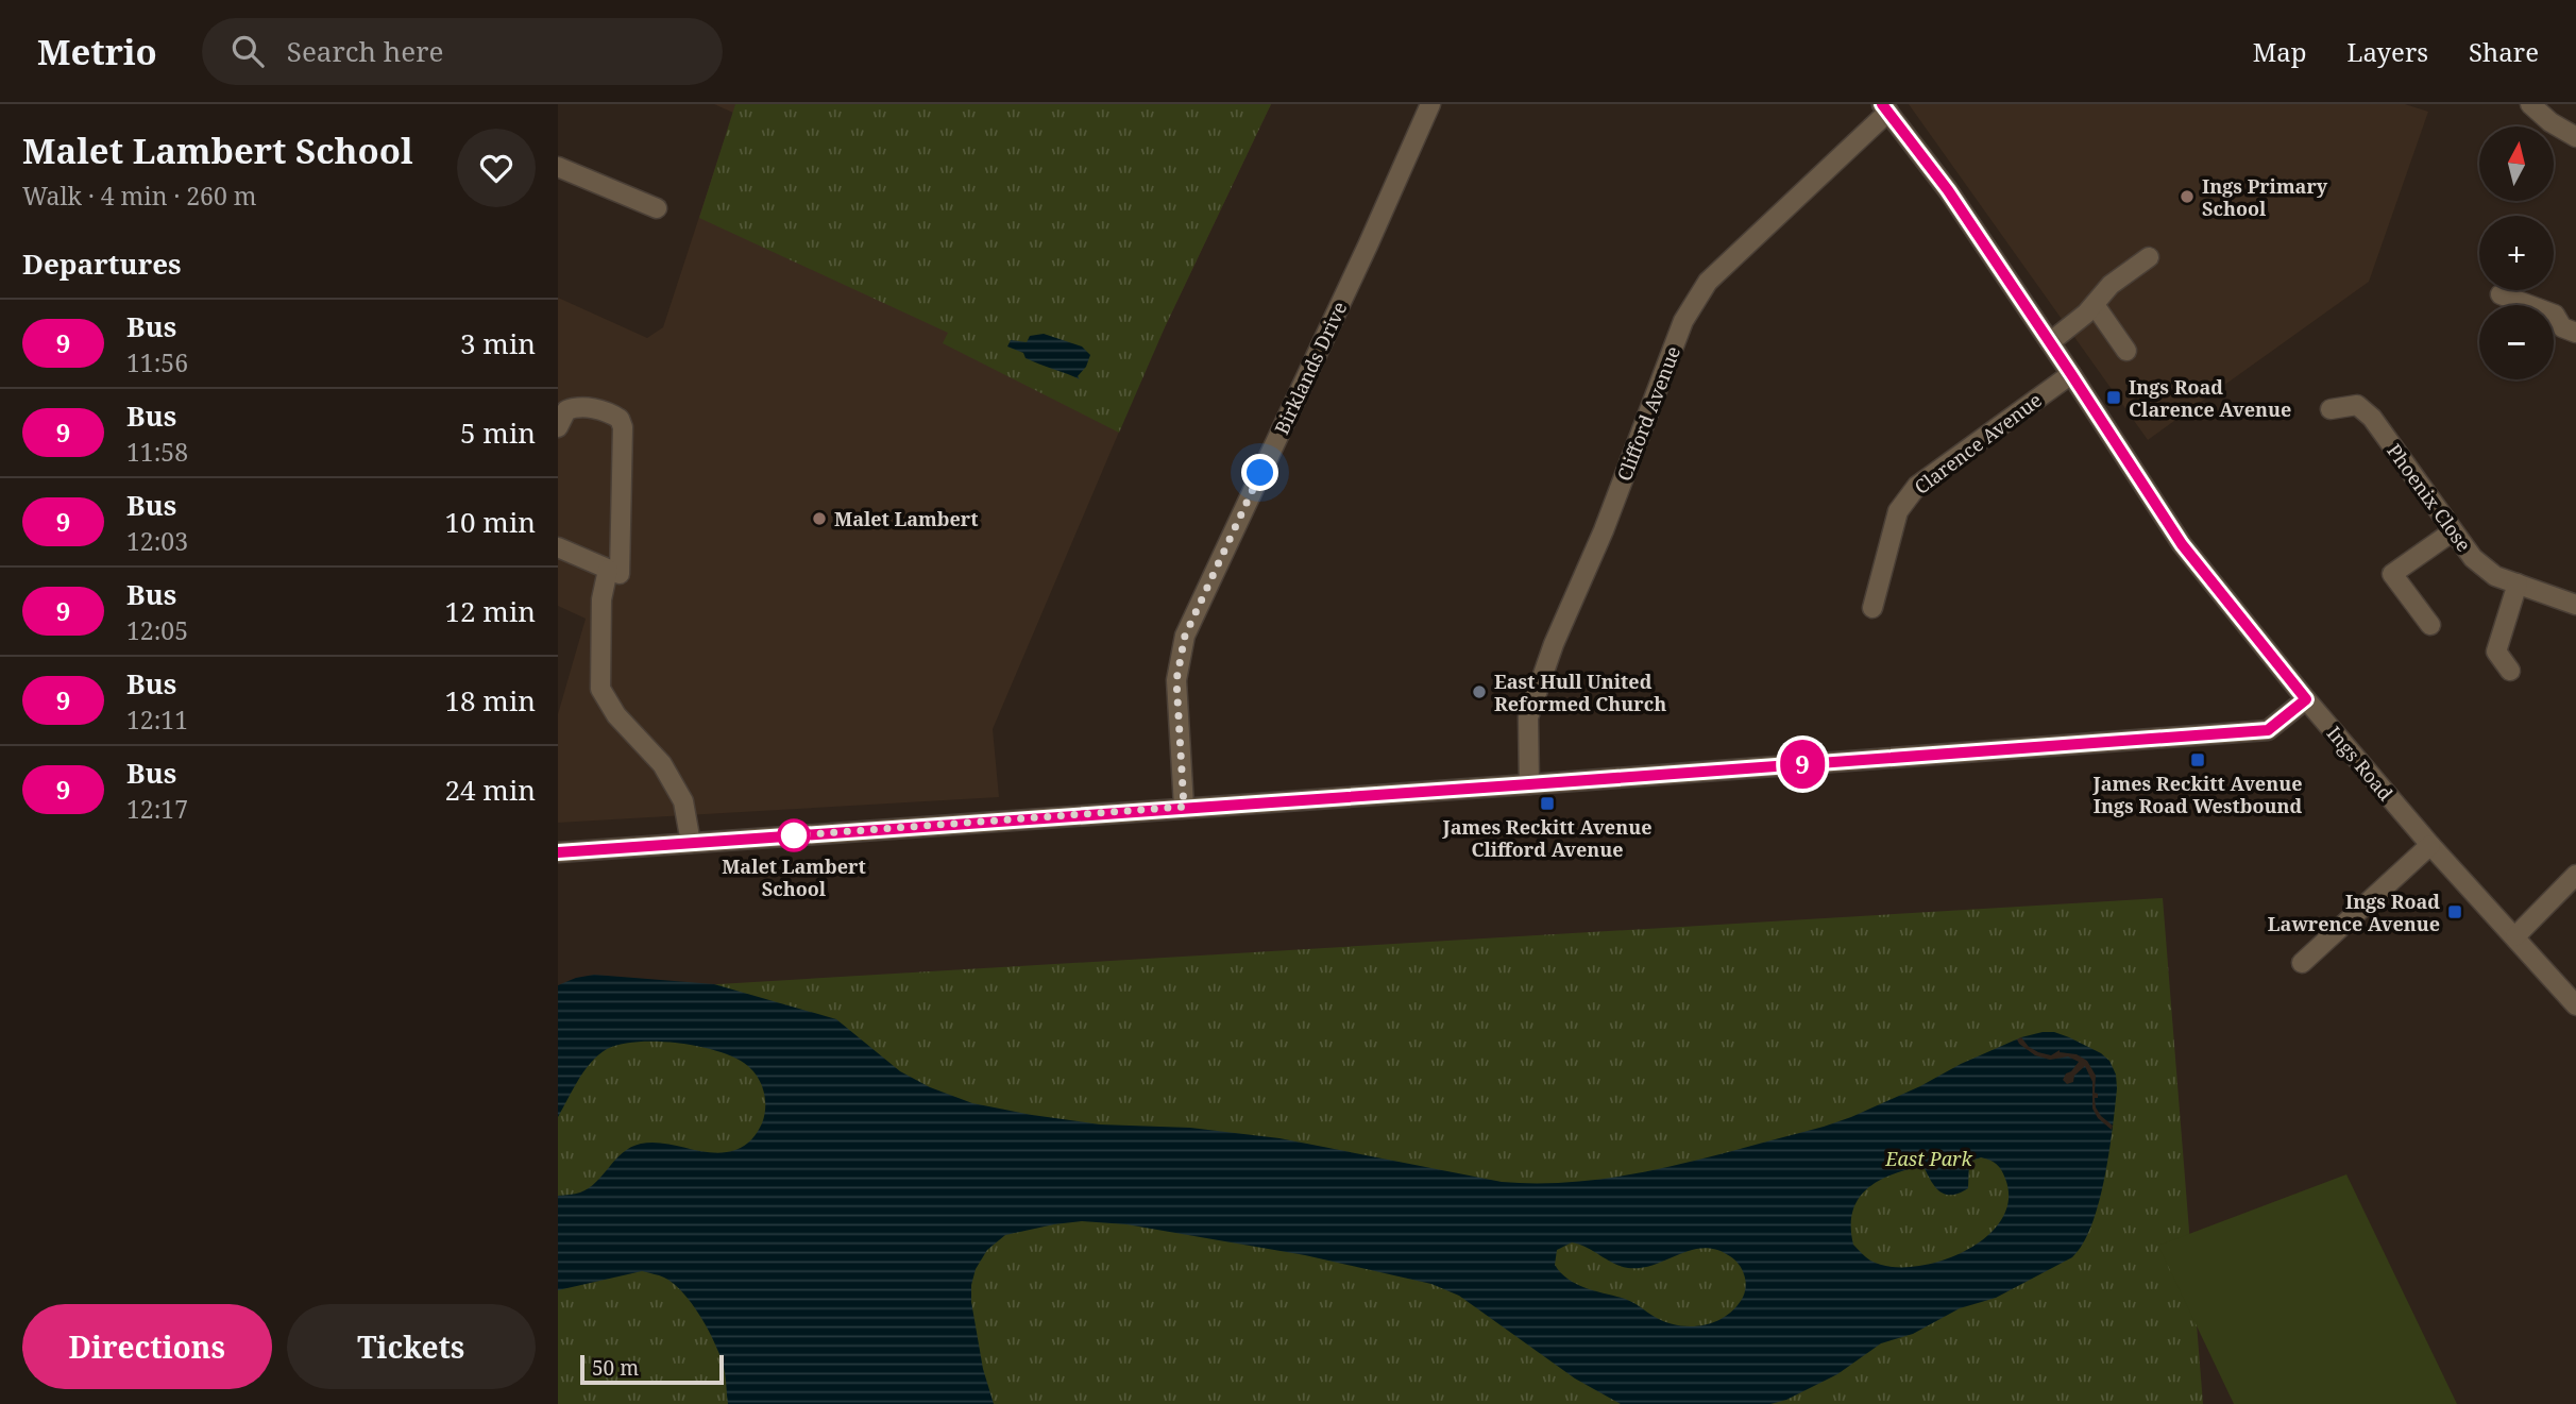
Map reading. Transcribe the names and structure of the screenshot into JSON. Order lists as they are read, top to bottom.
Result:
{
  "streets": {
    "street": [
      "Birklands Drive",
      "Clifford Avenue",
      "Clarence Avenue",
      "Phoenix Close",
      "Ings Road"
    ]
  },
  "crossings": [
    ["Clifford Avenue", "Ings Road"],
    ["Clarence Avenue", "Ings Road"]
  ],
  "parks": ["East Park"],
  "places": {
    "other": [
      "Ings Primary School",
      "Malet Lambert",
      "East Hull United Reformed Church",
      "Malet Lambert School"
    ],
    "transit": [
      "Ings Road Clarence Avenue",
      "James Reckitt Avenue Ings Road Westbound",
      "James Reckitt Avenue Clifford Avenue",
      "Ings Road Lawrence Avenue"
    ]
  },
  "lines": ["bus line 9"],
  "scale_bar": "50 m",
  "north": "top",
  "page": {
    "header": "Metrio",
    "search": "Search here",
    "nav": ["Map", "Layers", "Share"],
    "heading": [
      ["Malet Lambert School", "Walk · 4 min · 260 m"],
      "Departures"
    ],
    "on_map": "9",
    "map_buttons": ["+", "−"],
    "list": [
      {
        "mark": "9",
        "name": "Bus",
        "note": "11:56",
        "value": "3 min"
      },
      {
        "mark": "9",
        "name": "Bus",
        "note": "11:58",
        "value": "5 min"
      },
      {
        "mark": "9",
        "name": "Bus",
        "note": "12:03",
        "value": "10 min"
      },
      {
        "mark": "9",
        "name": "Bus",
        "note": "12:05",
        "value": "12 min"
      },
      {
        "mark": "9",
        "name": "Bus",
        "note": "12:11",
        "value": "18 min"
      },
      {
        "mark": "9",
        "name": "Bus",
        "note": "12:17",
        "value": "24 min"
      }
    ],
    "buttons": ["Directions", "Tickets"],
    "scale": "50 m"
  }
}
